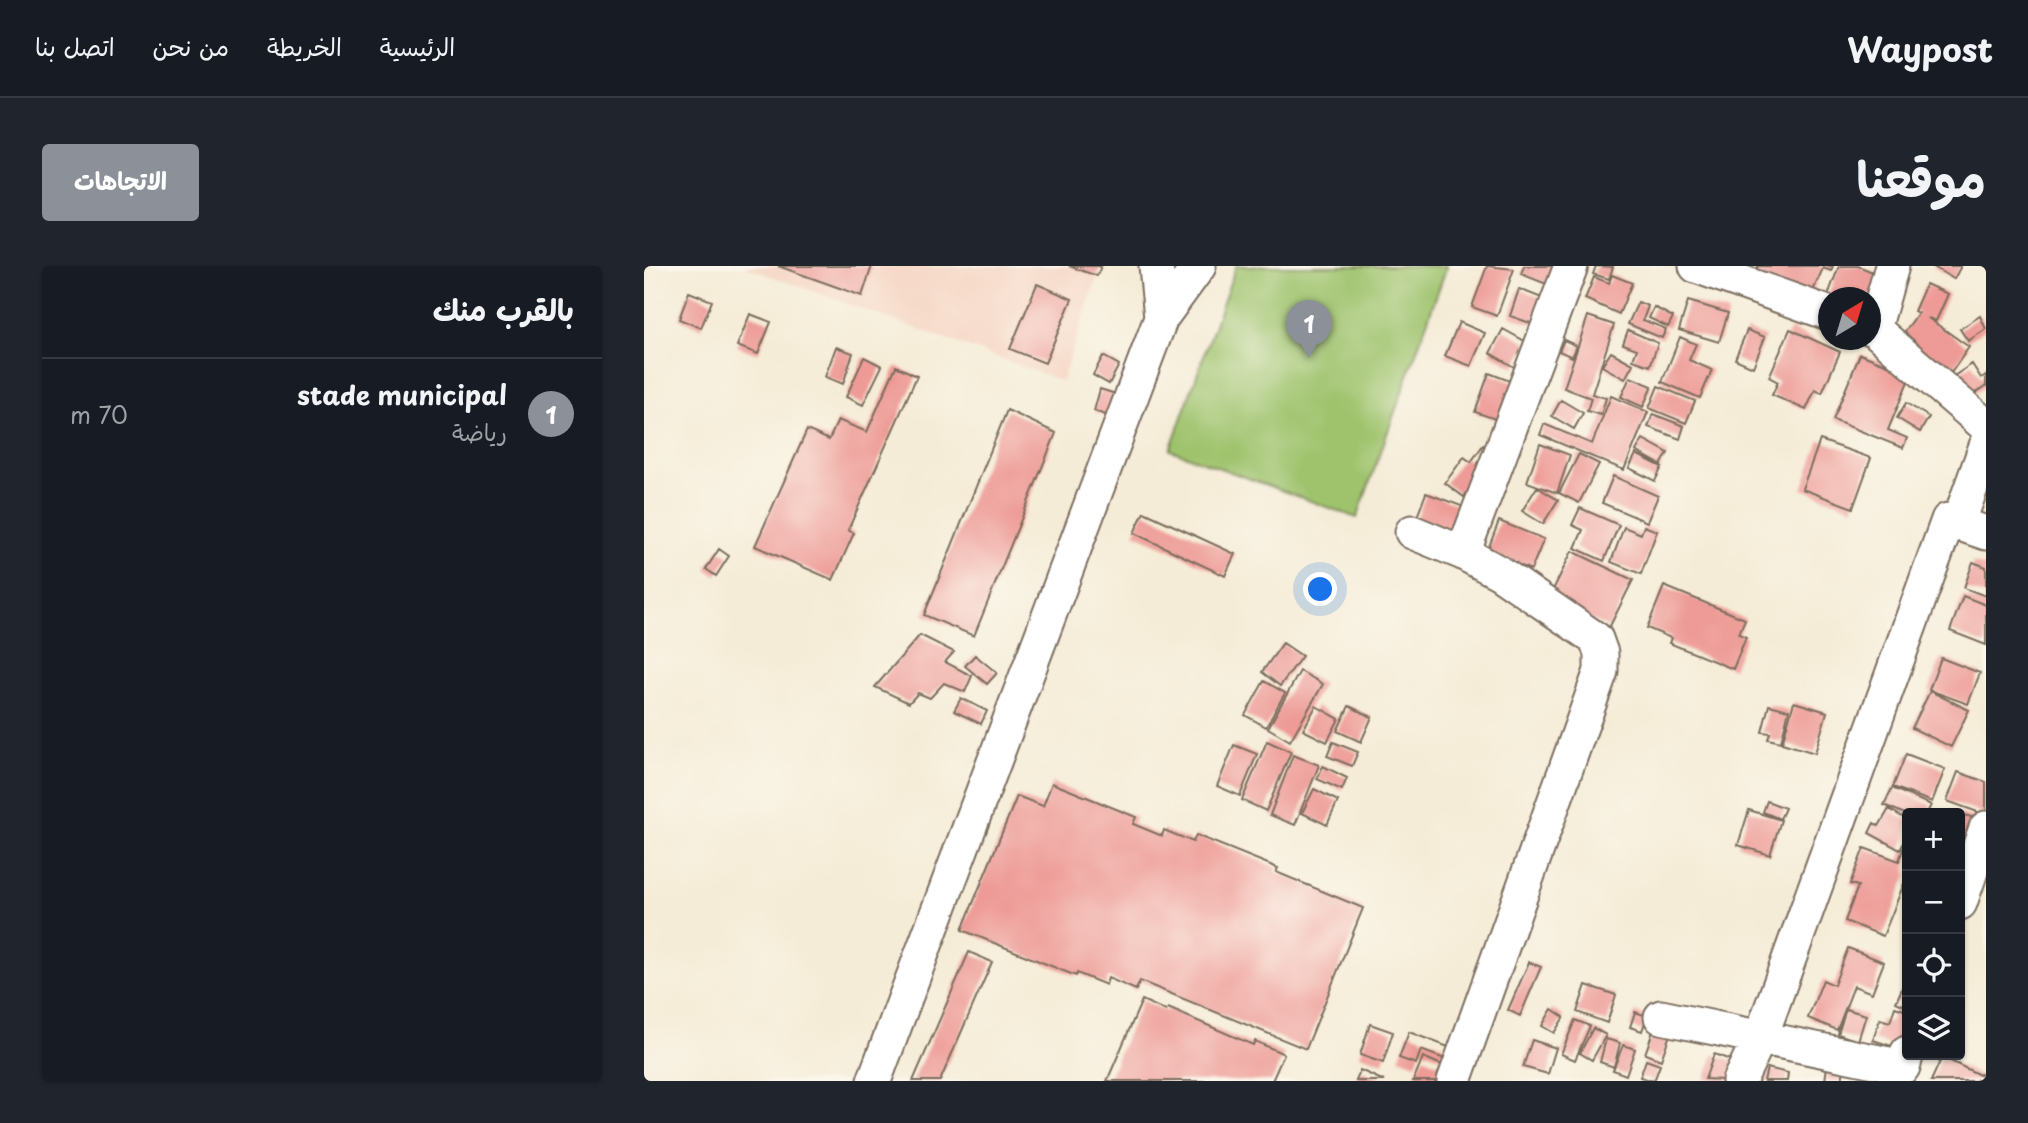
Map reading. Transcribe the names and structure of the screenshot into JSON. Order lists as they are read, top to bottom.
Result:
{
  "north": "top right",
  "page": {
    "header": "Waypost",
    "nav": [
      "الرئيسية",
      "الخريطة",
      "من نحن",
      "اتصل بنا"
    ],
    "title": "موقعنا",
    "buttons": "الاتجاهات",
    "heading": "بالقرب منك",
    "pins": "1",
    "list": [
      {
        "mark": "1",
        "name": "stade municipal",
        "note": "رياضة",
        "value": "70 m"
      }
    ],
    "map_buttons": ["+", "−"]
  }
}
